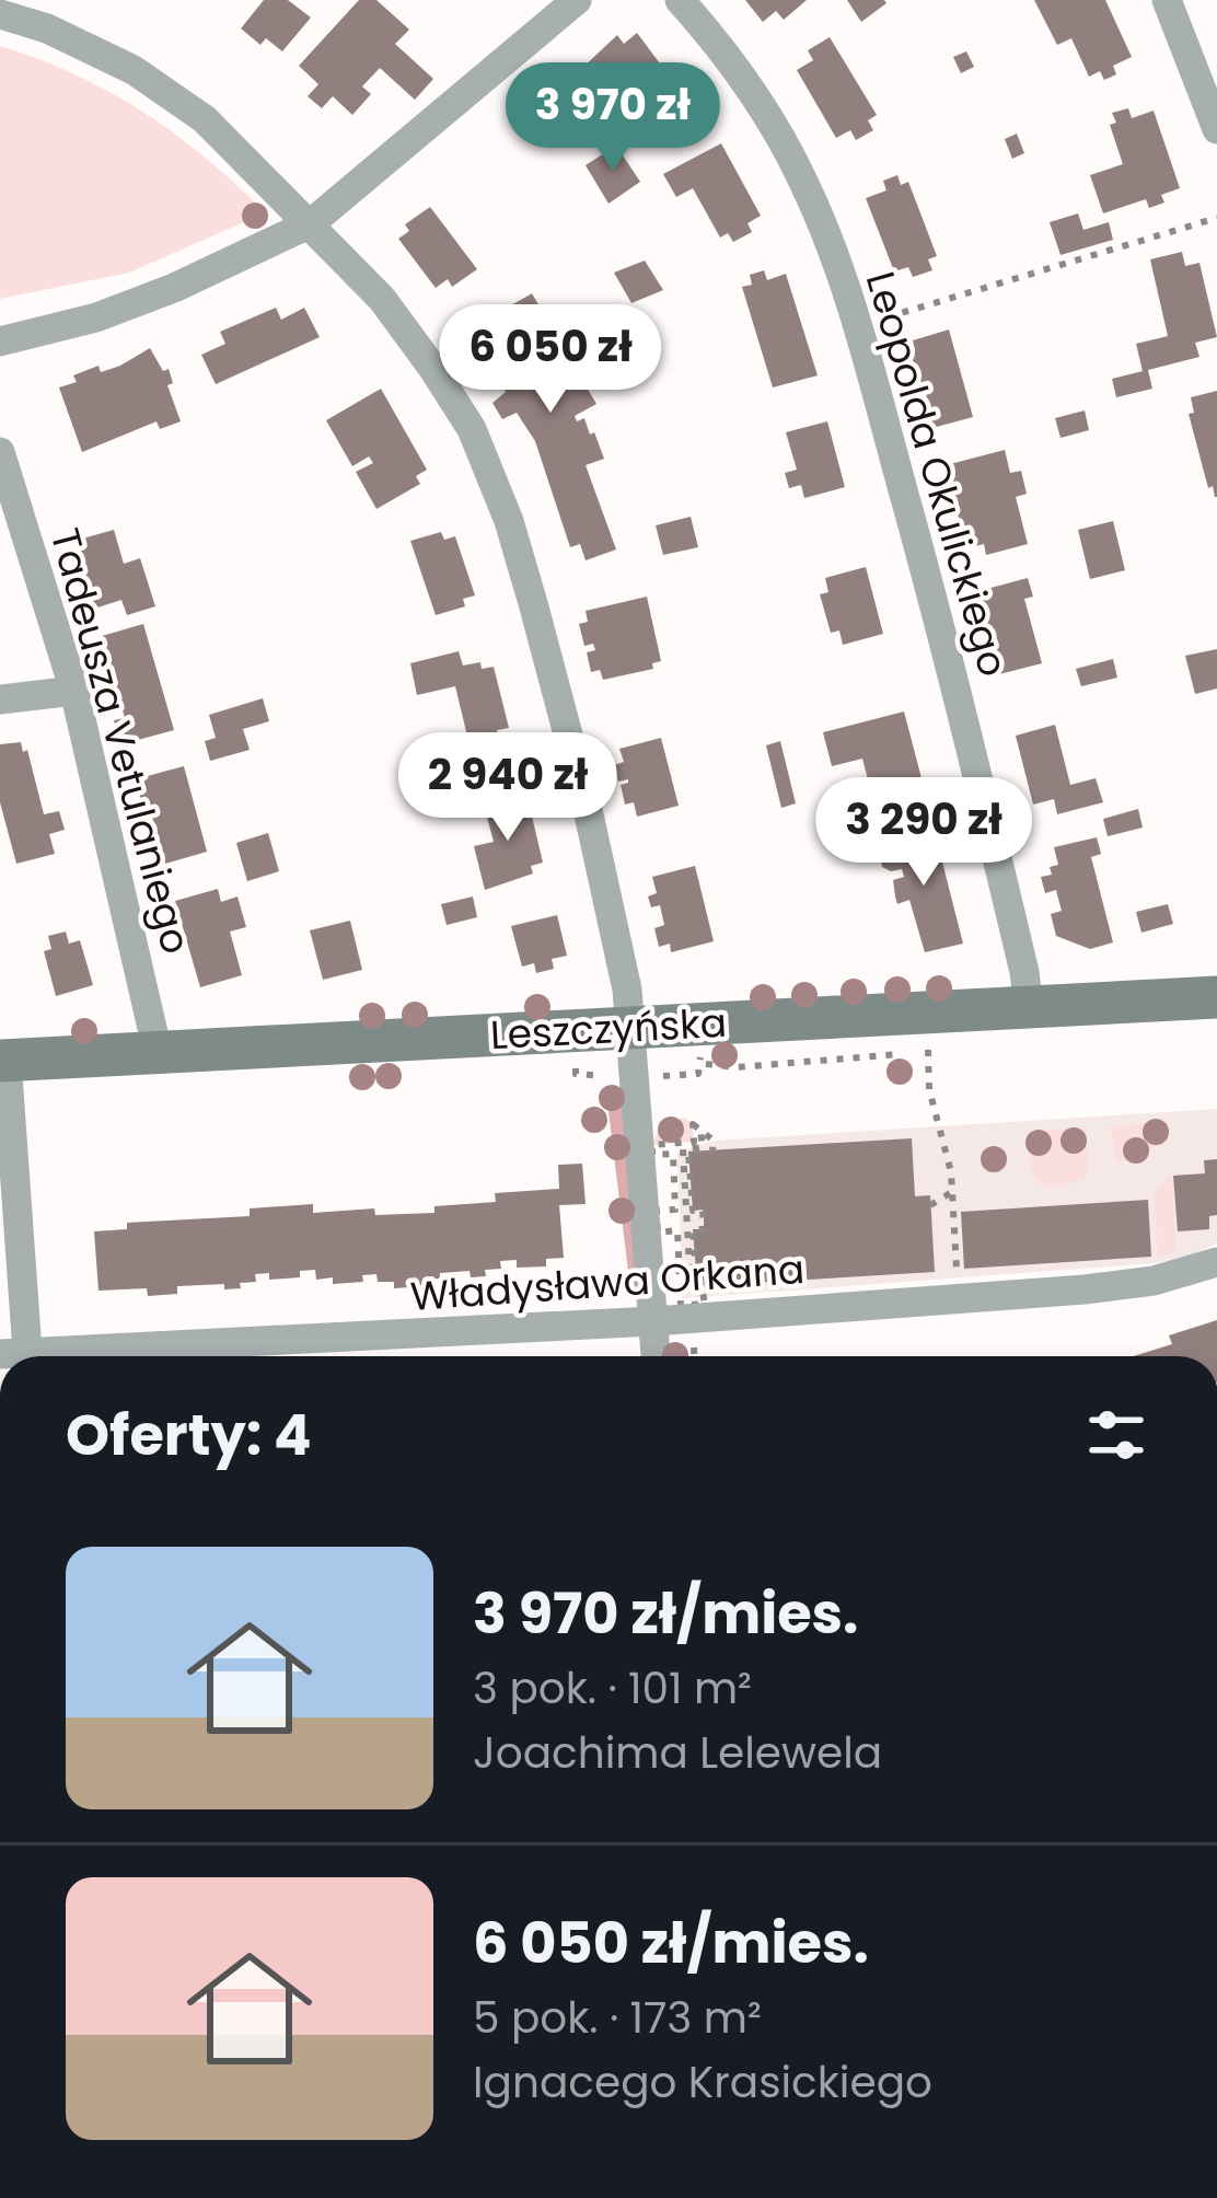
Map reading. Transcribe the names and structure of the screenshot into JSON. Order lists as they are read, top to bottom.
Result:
{
  "streets": {
    "street": [
      "Leopolda Okulickiego",
      "Tadeusza Vetulaniego",
      "Leszczyńska",
      "Władysława Orkana"
    ]
  },
  "crossings": [
    ["Leopolda Okulickiego", "Leszczyńska"],
    ["Tadeusza Vetulaniego", "Leszczyńska"]
  ],
  "page": {
    "price": [
      "3 970 zł",
      "6 050 zł",
      "2 940 zł",
      "3 290 zł"
    ],
    "heading": "Oferty: 4",
    "list": [
      {
        "name": "3 970 zł/mies.",
        "note": "3 pok. · 101 m² · Joachima Lelewela"
      },
      {
        "name": "6 050 zł/mies.",
        "note": "5 pok. · 173 m² · Ignacego Krasickiego"
      }
    ]
  }
}
